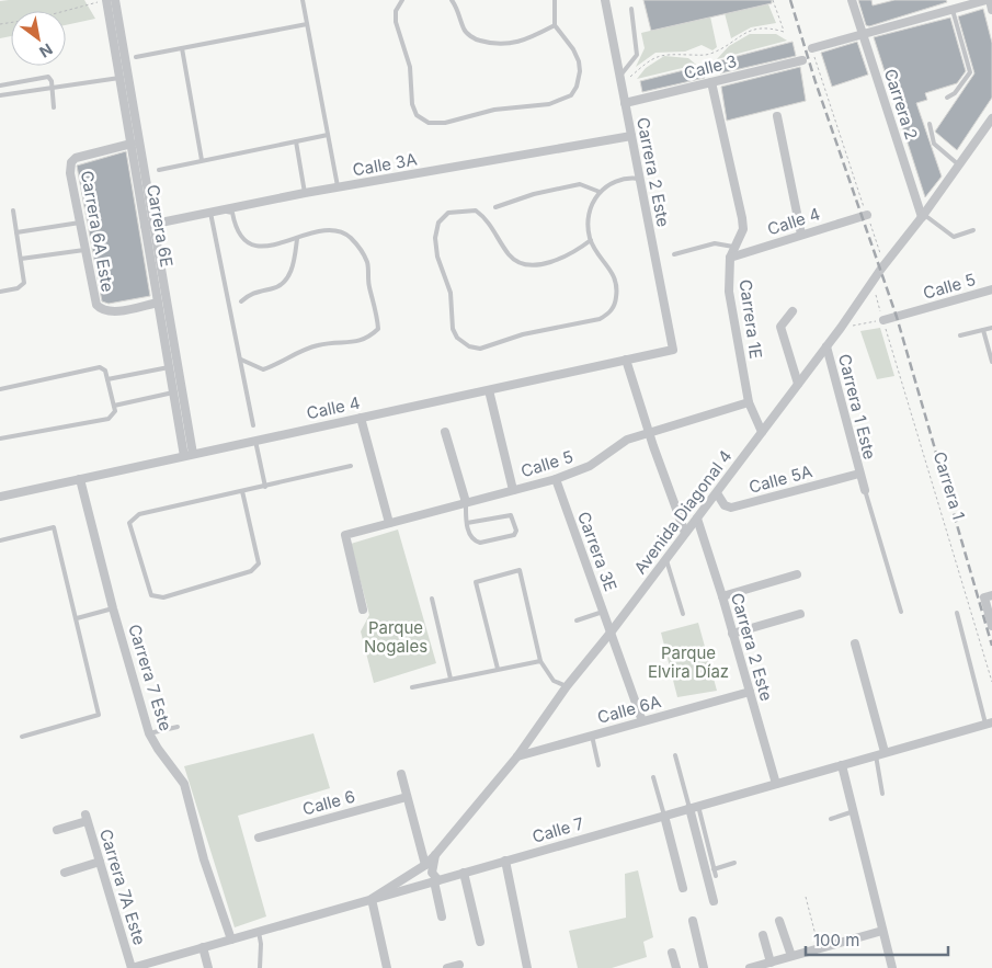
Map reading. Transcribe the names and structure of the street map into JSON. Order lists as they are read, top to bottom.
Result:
{
  "streets": {
    "street": [
      "Calle 3",
      "Carrera 2",
      "Calle 3A",
      "Carrera 2 Este",
      "Calle 4",
      "Carrera 6E",
      "Carrera 6A Este",
      "Calle 5",
      "Carrera 1E",
      "Carrera 1 Este",
      "Calle 5A",
      "Avenida Diagonal 4",
      "Carrera 3E",
      "Carrera 7 Este",
      "Calle 6A",
      "Calle 6",
      "Calle 7",
      "Carrera 7A Este"
    ],
    "path": ["Carrera 1"]
  },
  "crossings": [
    ["Calle 3", "Carrera 2 Este"],
    ["Calle 3", "Carrera 1E"],
    ["Carrera 2", "Avenida Diagonal 4"],
    ["Calle 3A", "Carrera 2 Este"],
    ["Calle 3A", "Carrera 6E"],
    ["Carrera 2 Este", "Calle 4"],
    ["Carrera 2 Este", "Avenida Diagonal 4"],
    ["Carrera 2 Este", "Calle 6A"],
    ["Carrera 2 Este", "Calle 7"],
    ["Calle 4", "Carrera 6E"],
    ["Calle 4", "Carrera 1E"],
    ["Calle 4", "Carrera 7 Este"],
    ["Carrera 6E", "Carrera 6A Este"],
    ["Calle 5", "Carrera 1E"],
    ["Calle 5", "Carrera 1"],
    ["Calle 5", "Carrera 3E"],
    ["Carrera 1E", "Avenida Diagonal 4"],
    ["Carrera 1 Este", "Calle 5A"],
    ["Carrera 1 Este", "Avenida Diagonal 4"],
    ["Calle 5A", "Avenida Diagonal 4"],
    ["Avenida Diagonal 4", "Carrera 3E"],
    ["Avenida Diagonal 4", "Calle 6A"],
    ["Avenida Diagonal 4", "Calle 7"],
    ["Carrera 3E", "Calle 6A"],
    ["Carrera 7 Este", "Calle 7"],
    ["Calle 7", "Carrera 7A Este"]
  ],
  "parks": ["Parque Nogales", "Parque Elvira Díaz"],
  "scale_bar": "100 m",
  "north": "bottom right"
}
